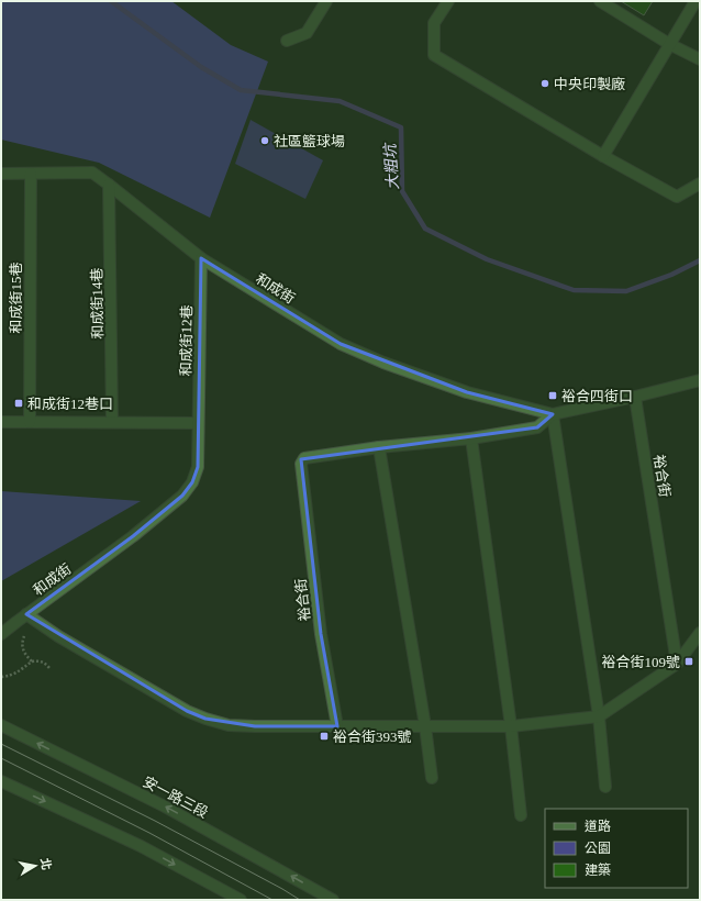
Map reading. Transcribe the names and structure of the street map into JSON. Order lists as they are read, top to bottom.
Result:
{
  "streets": {
    "street": [
      "和成街",
      "和成街15巷",
      "和成街14巷",
      "和成街12巷",
      "裕合街",
      "安一路三段"
    ]
  },
  "crossings": [
    ["和成街", "和成街15巷"],
    ["和成街", "和成街14巷"],
    ["和成街", "和成街12巷"],
    ["和成街", "裕合街"]
  ],
  "water": ["大粗坑"],
  "places": {
    "other": ["中央印製廠", "社區籃球場"],
    "transit": [
      "裕合四街口",
      "和成街12巷口",
      "裕合街109號",
      "裕合街393號"
    ]
  },
  "legend": ["道路", "公園", "建築"],
  "north": "right"
}
